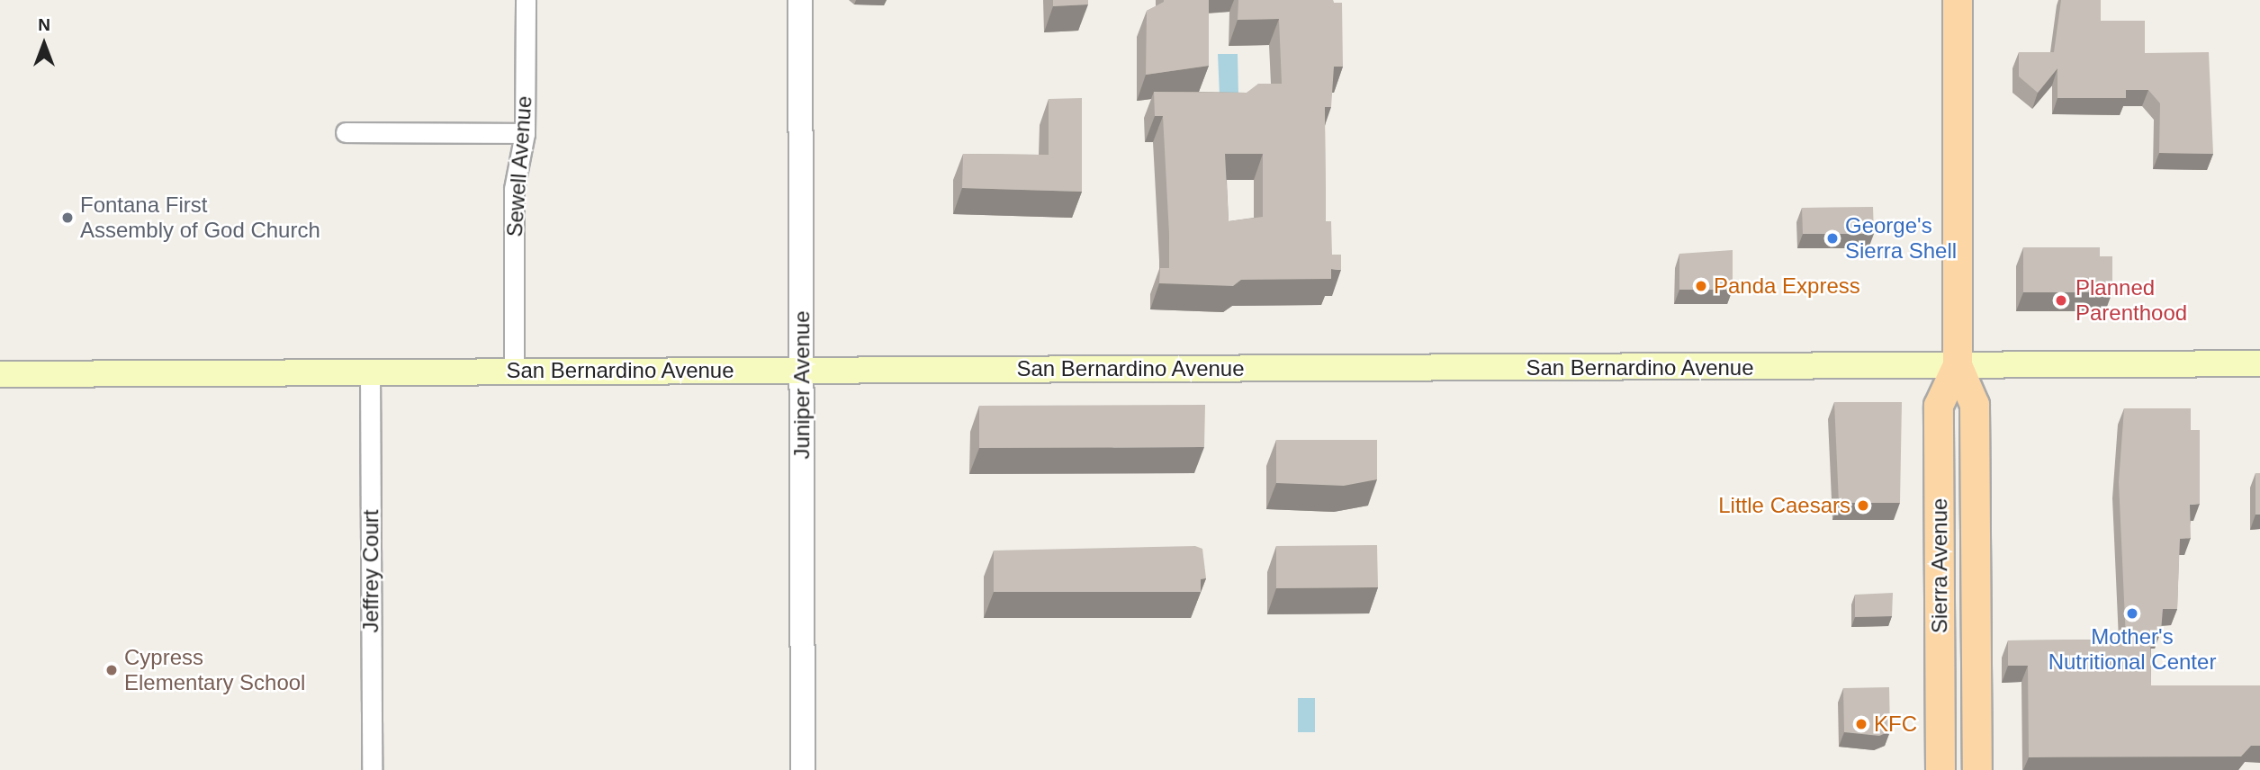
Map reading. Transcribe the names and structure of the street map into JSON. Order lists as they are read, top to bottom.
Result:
{
  "streets": {
    "main road": ["San Bernardino Avenue", "Sierra Avenue"],
    "street": ["Sewell Avenue", "Juniper Avenue", "Jeffrey Court"]
  },
  "crossings": [
    ["Sewell Avenue", "San Bernardino Avenue"],
    ["San Bernardino Avenue", "Juniper Avenue"],
    ["San Bernardino Avenue", "Sierra Avenue"],
    ["San Bernardino Avenue", "Jeffrey Court"]
  ],
  "places": [
    "Fontana First Assembly of God Church",
    "George's Sierra Shell",
    "Panda Express",
    "Planned Parenthood",
    "Little Caesars",
    "Mother's Nutritional Center",
    "Cypress Elementary School",
    "KFC"
  ],
  "north": "top"
}
